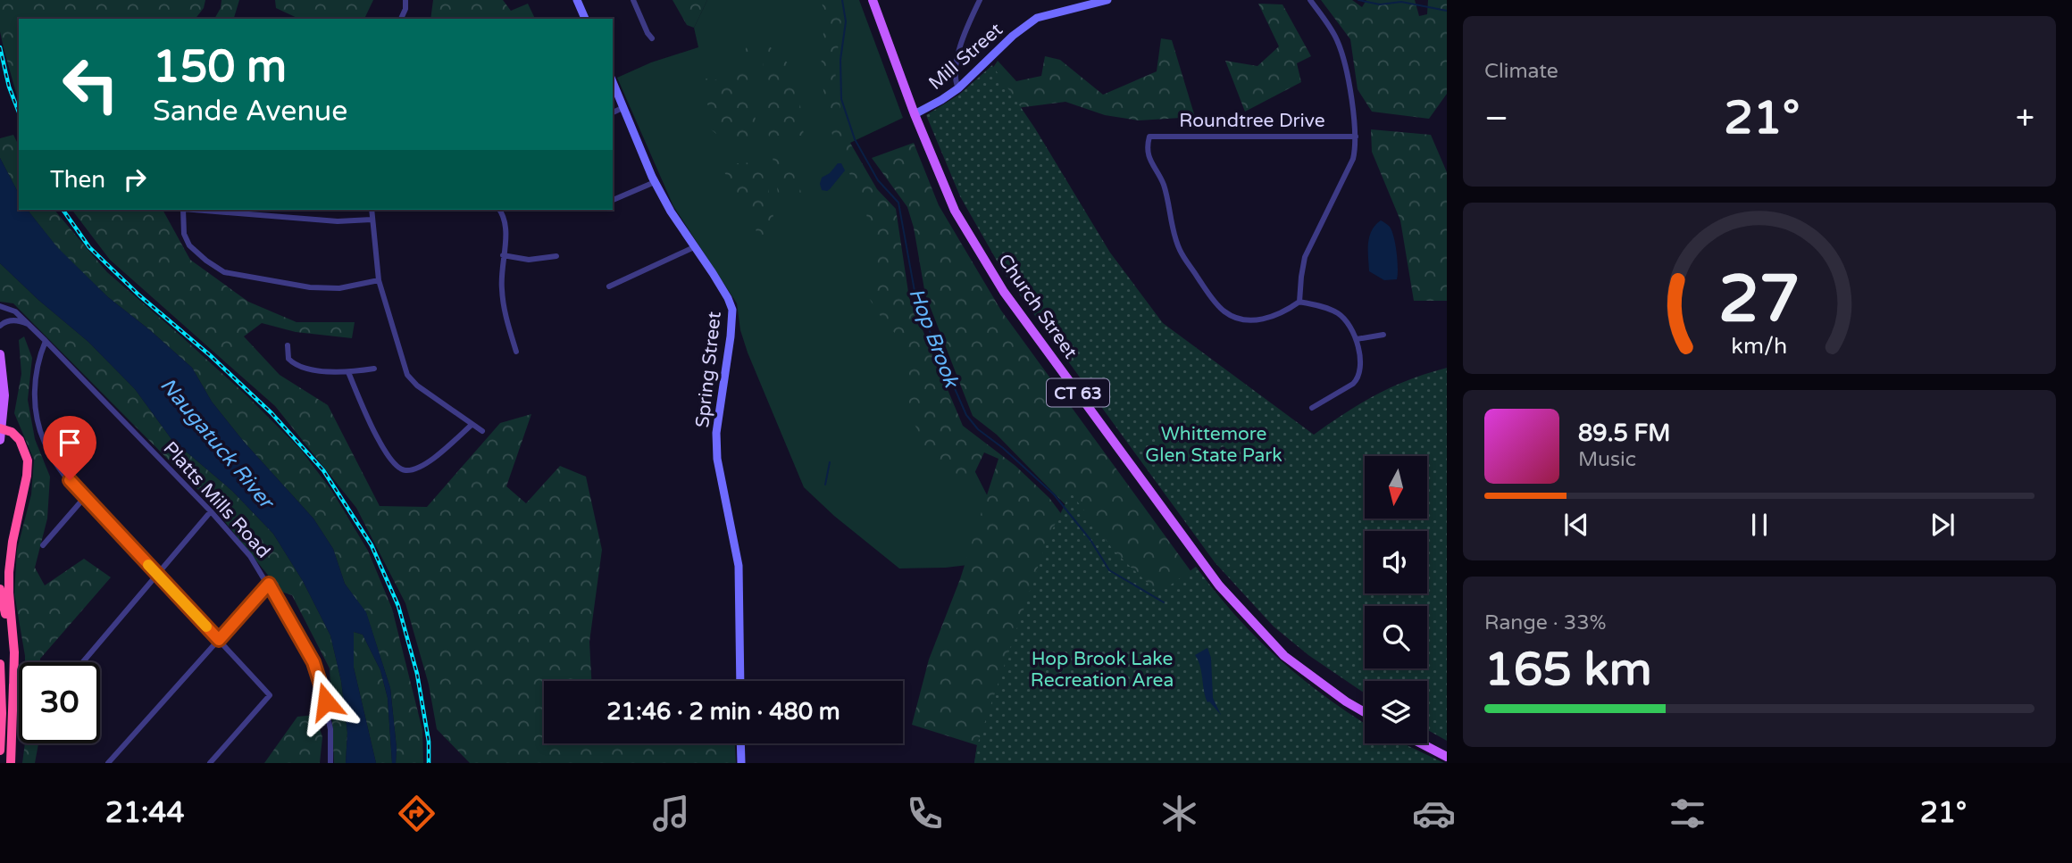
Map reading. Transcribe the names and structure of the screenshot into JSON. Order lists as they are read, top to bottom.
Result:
{
  "streets": {
    "main road": [
      "Mill Street",
      "Church Street",
      "Spring Street",
      "CT 63"
    ],
    "street": ["Roundtree Drive", "Platts Mills Road"]
  },
  "crossings": [
    ["Mill Street", "Church Street"]
  ],
  "water": ["Hop Brook", "Naugatuck River"],
  "parks": ["Whittemore Glen State Park", "Hop Brook Lake Recreation Area"],
  "north": "bottom",
  "page": {
    "tile": [
      "Climate",
      ["Range · 33%", "165 km"]
    ],
    "turn": ["150 m", "Sande Avenue"],
    "heat": ["−", "21°", "+"],
    "then": "Then",
    "song": ["89.5 FM", "Music"],
    "limit": "30",
    "trip": "21:46 · 2 min · 480 m",
    "tabs": ["21:44", "21°"],
    "gauge": ["27", "km/h"]
  }
}
